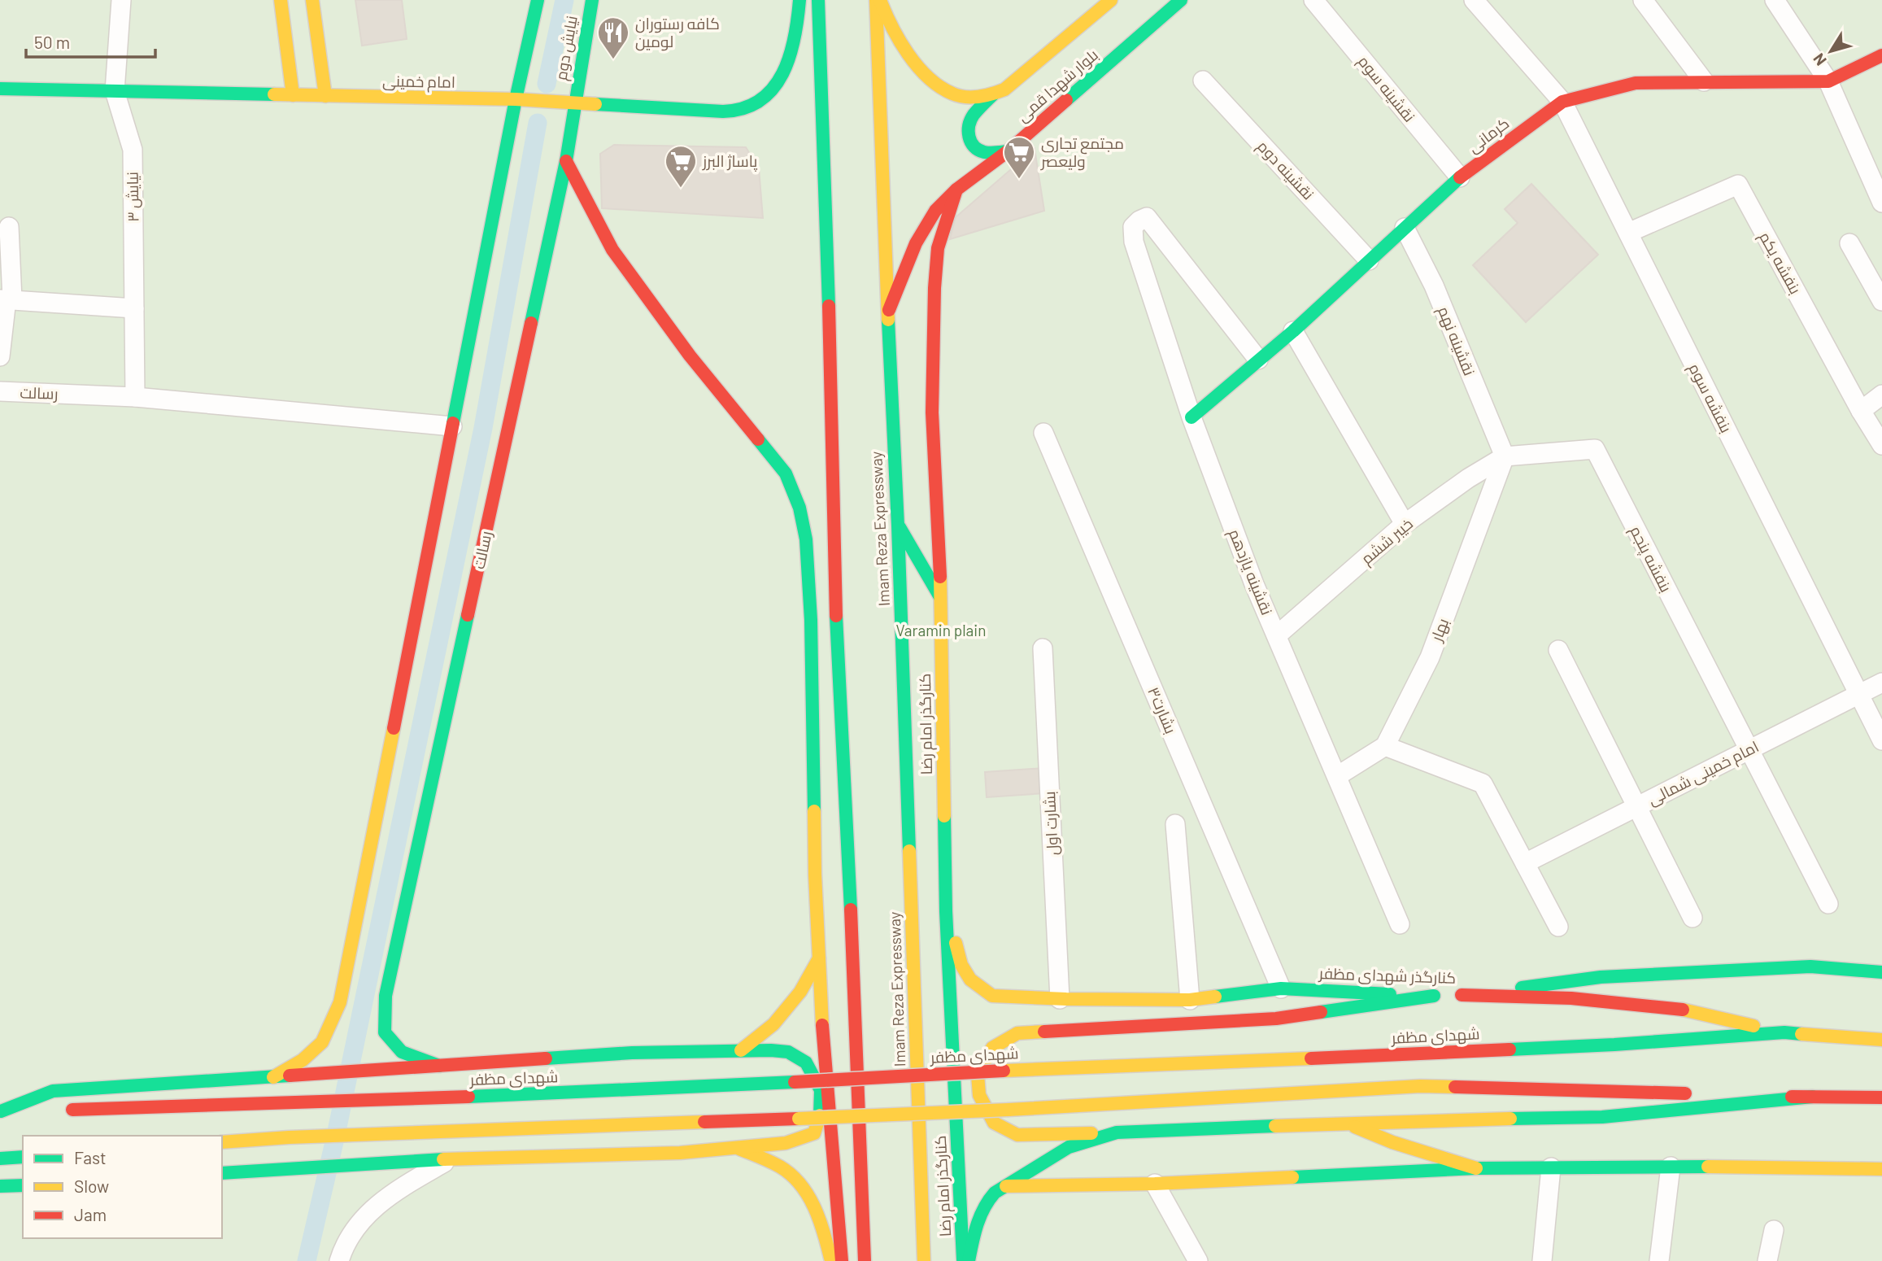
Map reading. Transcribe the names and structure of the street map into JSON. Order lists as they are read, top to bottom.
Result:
{
  "streets": {
    "main road": [
      "نیایش دوم",
      "امام خمینی",
      "بلوار شهدا قمی",
      "کرمانی",
      "رسالت",
      "Imam Reza Expressway",
      "کنارگذر امام رضا",
      "کنارگذر شهدای مظفر",
      "شهدای مظفر"
    ],
    "street": [
      "نقشینه سوم",
      "نقشینه دوم",
      "نیایش ۳",
      "بنفشه یکم",
      "نقشینه نهم",
      "بنفشه سوم",
      "خیبر ششم",
      "بنفشه پنجم",
      "نقشینه یازدهم",
      "بهار",
      "بشارت۳",
      "امام خمینی شمالی",
      "بشارت اول"
    ]
  },
  "crossings": [
    ["نیایش دوم", "امام خمینی"],
    ["نیایش دوم", "رسالت"],
    ["امام خمینی", "نیایش ۳"],
    ["امام خمینی", "رسالت"],
    ["بلوار شهدا قمی", "Imam Reza Expressway"],
    ["بلوار شهدا قمی", "کنارگذر امام رضا"],
    ["نقشینه سوم", "کرمانی"],
    ["کرمانی", "نقشینه دوم"],
    ["کرمانی", "نقشینه نهم"],
    ["کرمانی", "بنفشه سوم"],
    ["کرمانی", "نقشینه یازدهم"],
    ["نیایش ۳", "رسالت"],
    ["بنفشه یکم", "بنفشه سوم"],
    ["نقشینه نهم", "خیبر ششم"],
    ["نقشینه نهم", "بنفشه پنجم"],
    ["نقشینه نهم", "بهار"],
    ["بنفشه سوم", "امام خمینی شمالی"],
    ["خیبر ششم", "بنفشه پنجم"],
    ["خیبر ششم", "نقشینه یازدهم"],
    ["خیبر ششم", "بهار"],
    ["بنفشه پنجم", "بهار"],
    ["بنفشه پنجم", "امام خمینی شمالی"],
    ["بشارت۳", "کنارگذر شهدای مظفر"],
    ["کنارگذر امام رضا", "کنارگذر شهدای مظفر"],
    ["بشارت اول", "کنارگذر شهدای مظفر"]
  ],
  "parks": ["Varamin plain"],
  "places": {
    "restaurant": ["کافه رستوران لومین"],
    "supermarket": ["مجتمع تجاری ولیعصر", "پاساژ البرز"]
  },
  "legend": ["Fast", "Slow", "Jam"],
  "scale_bar": "50 m",
  "north": "bottom left"
}
